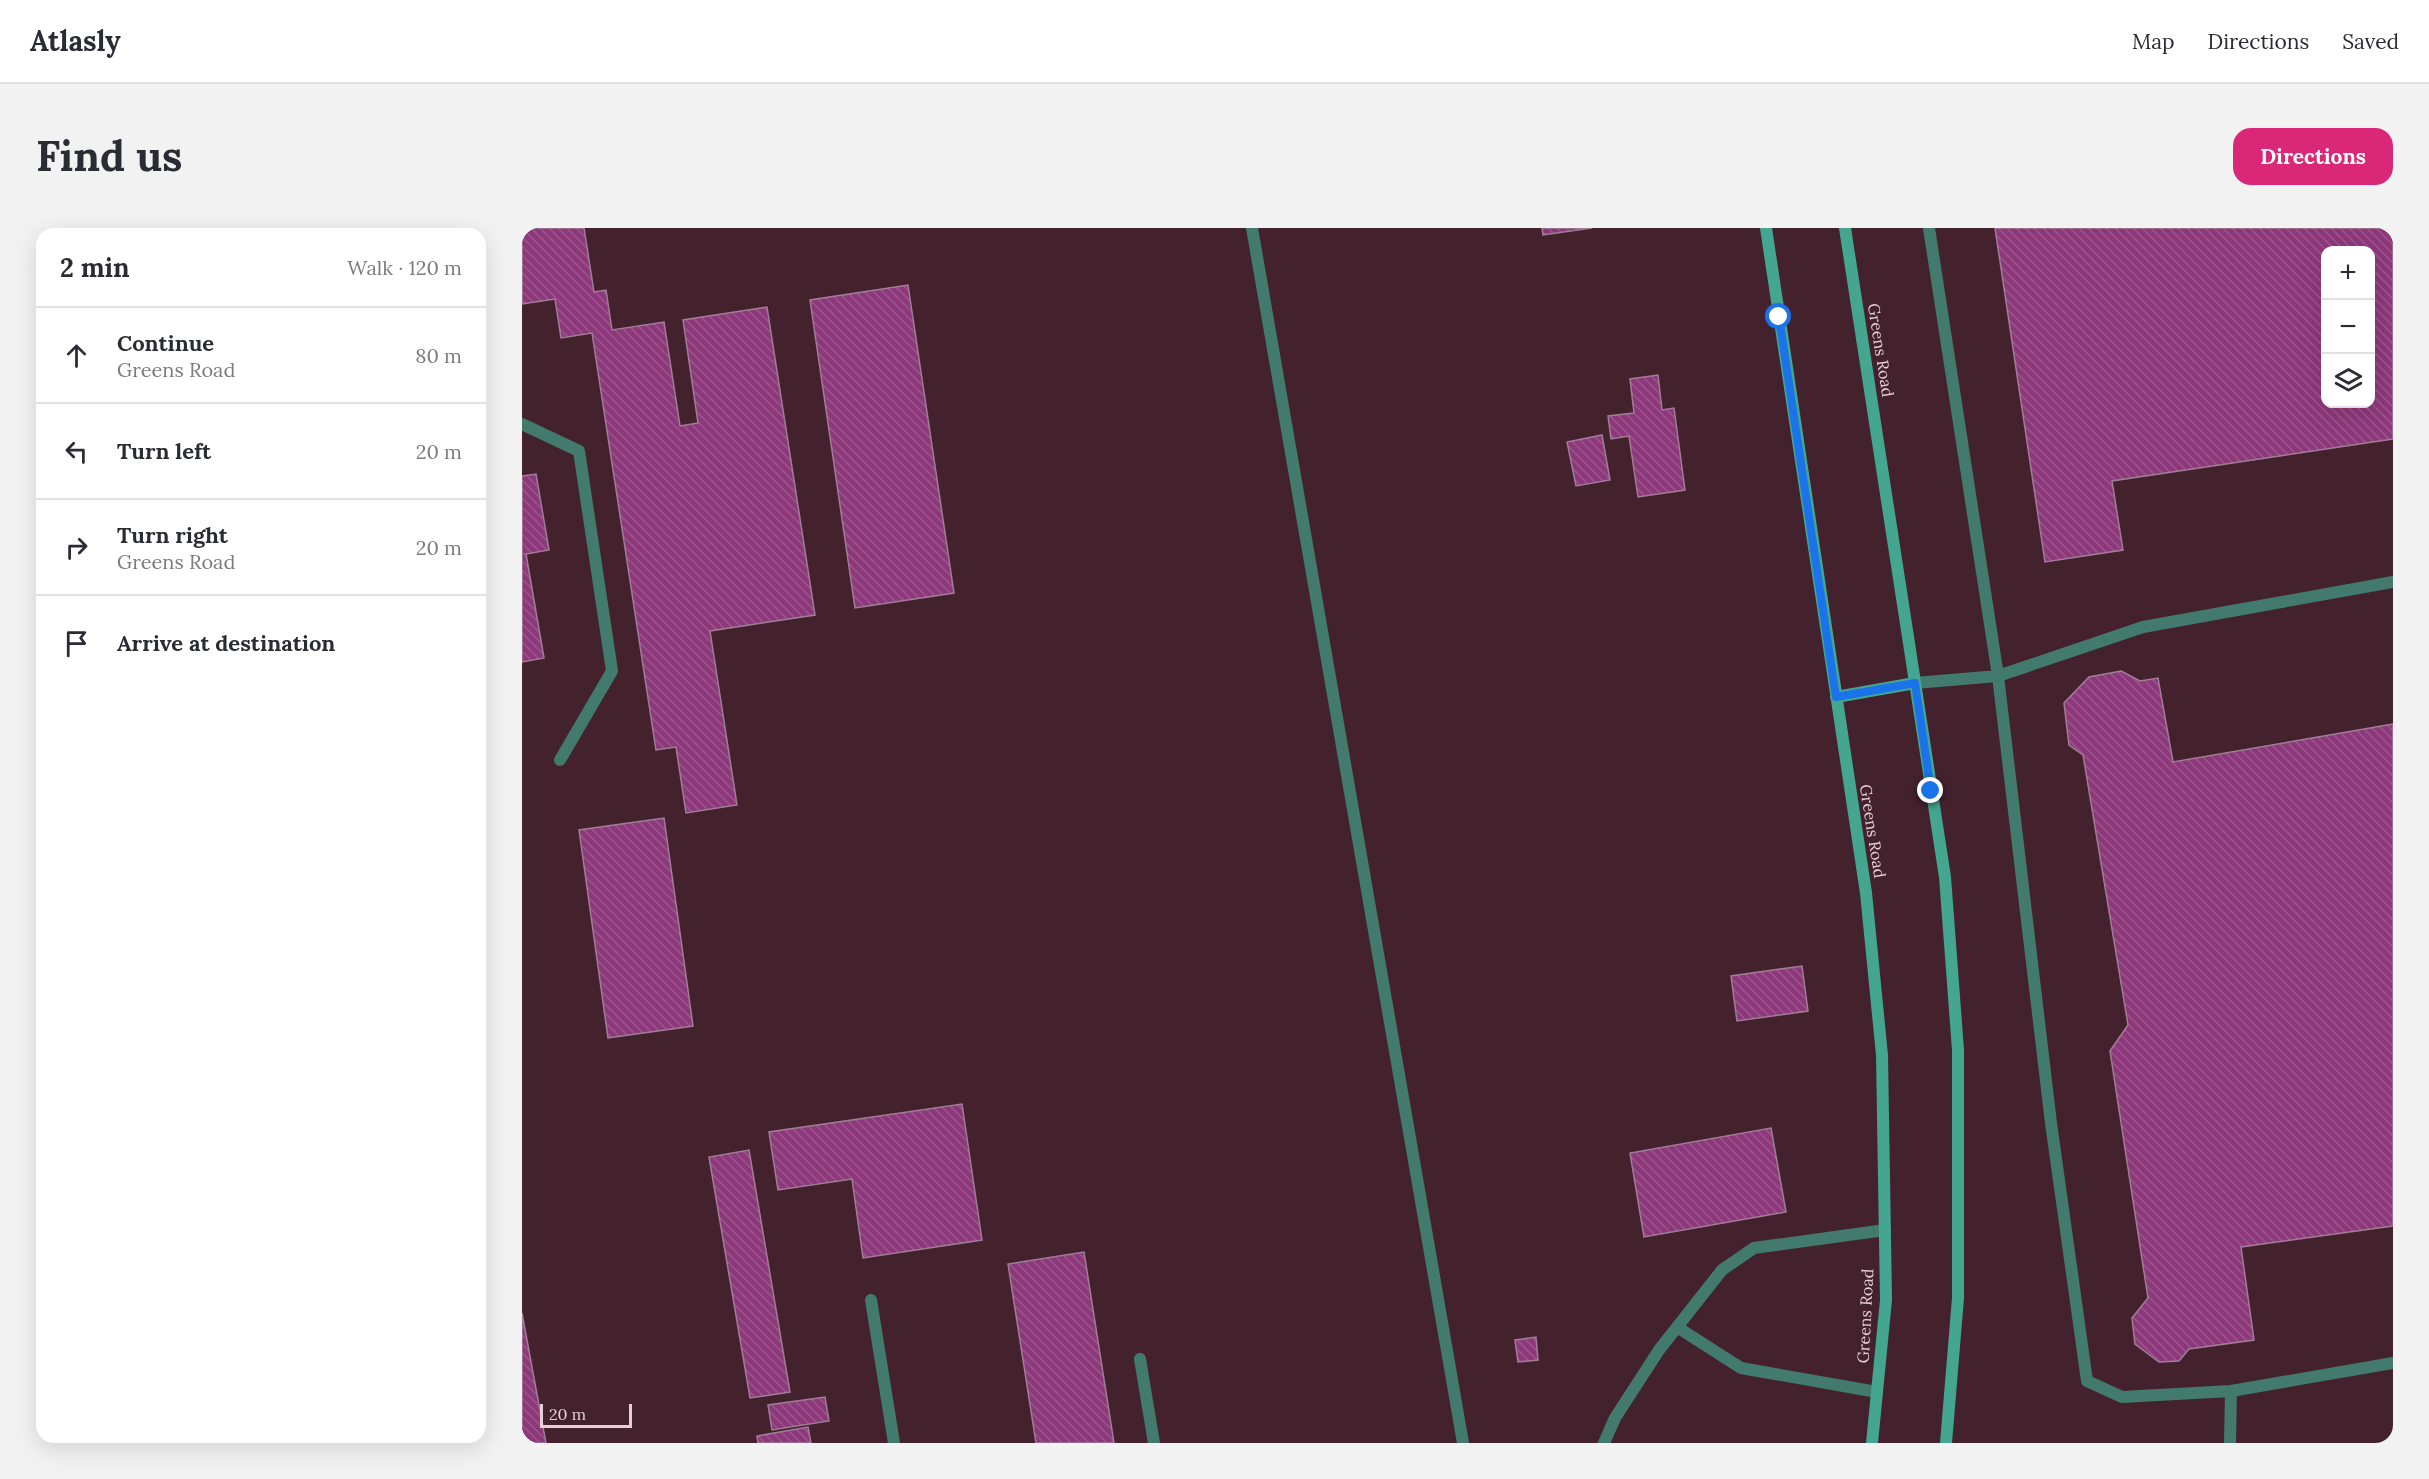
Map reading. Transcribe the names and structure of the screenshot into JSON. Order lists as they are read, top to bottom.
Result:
{
  "streets": {
    "main road": ["Greens Road"]
  },
  "scale_bar": "20 m",
  "page": {
    "header": "Atlasly",
    "nav": ["Map", "Directions", "Saved"],
    "buttons": "Directions",
    "title": "Find us",
    "heading": ["2 min", "Walk · 120 m"],
    "map_buttons": ["+", "−"],
    "list": [
      ["Continue", "Greens Road", "80 m"],
      ["Turn left", "20 m"],
      ["Turn right", "Greens Road", "20 m"],
      "Arrive at destination"
    ],
    "scale": "20 m"
  }
}
